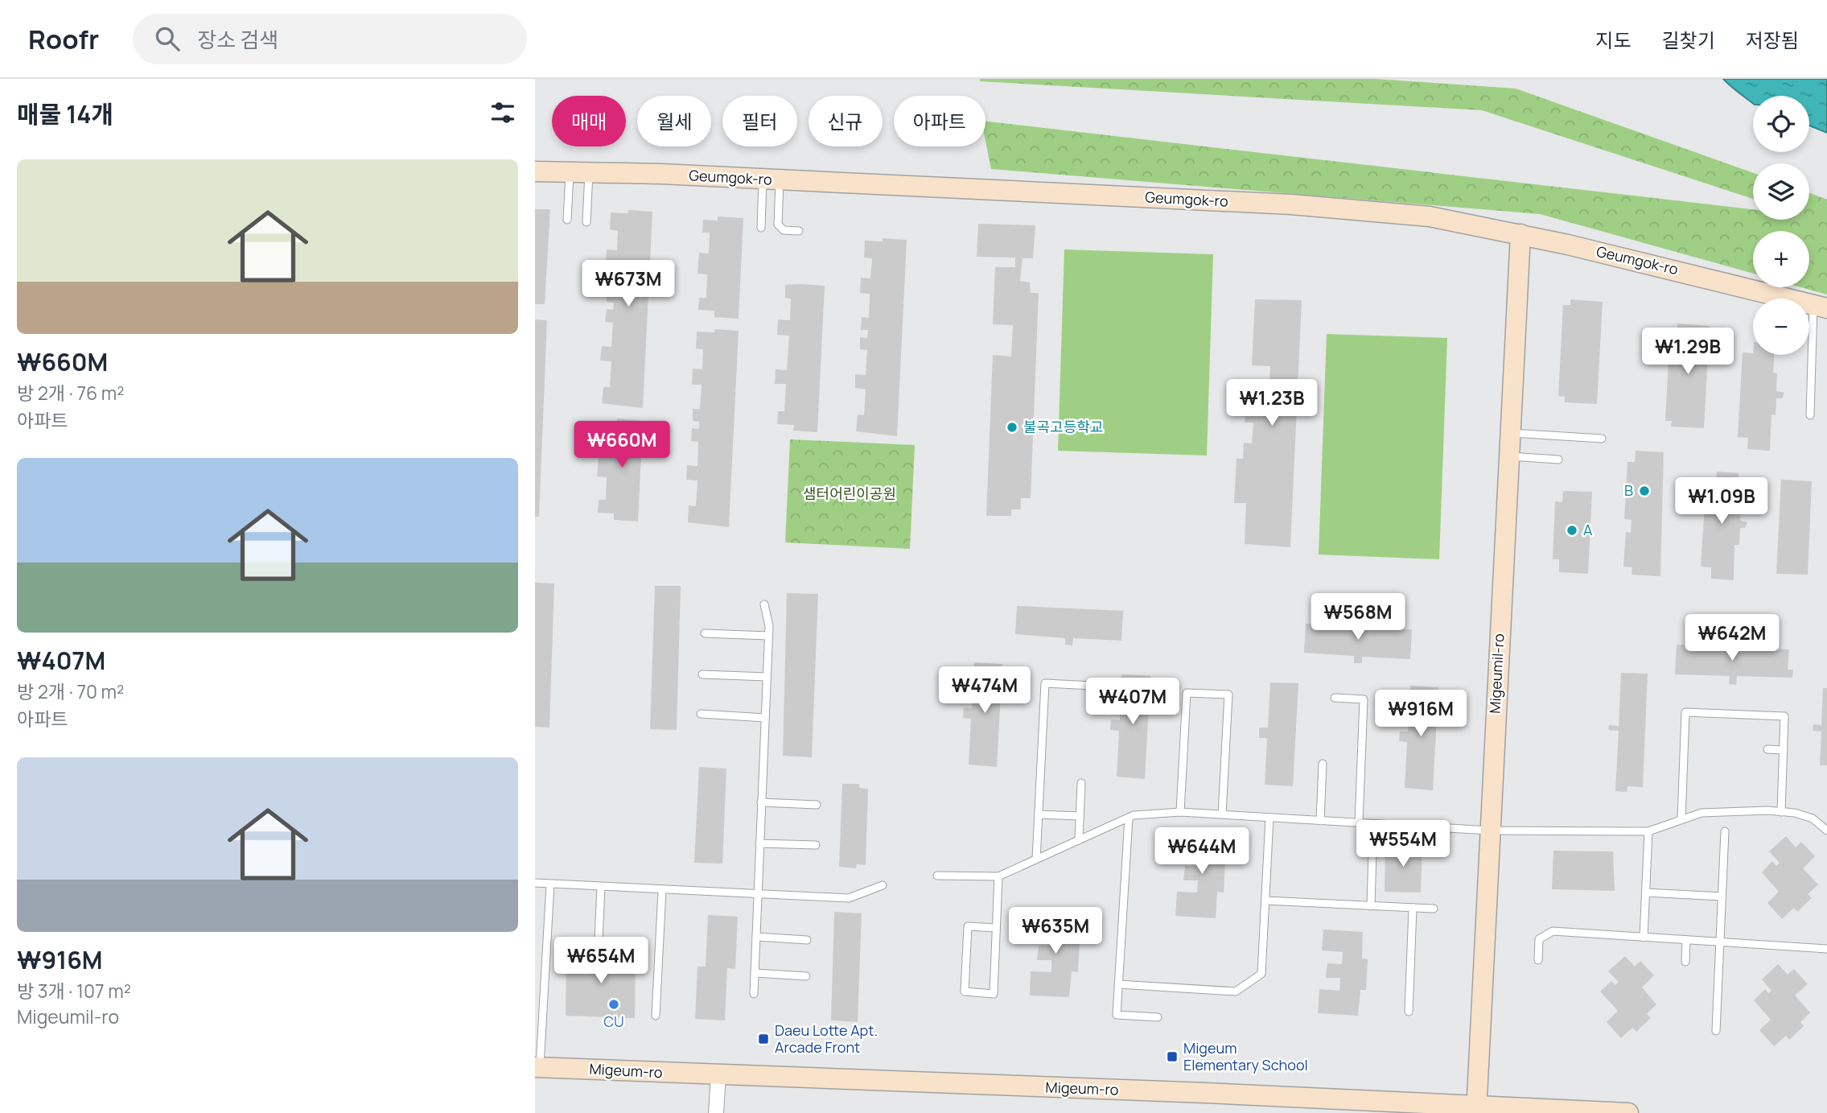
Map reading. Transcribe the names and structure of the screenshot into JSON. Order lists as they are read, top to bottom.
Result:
{
  "streets": {
    "main road": ["Geumgok-ro", "Migeumil-ro", "Migeum-ro"]
  },
  "crossings": [
    ["Geumgok-ro", "Migeumil-ro"],
    ["Migeumil-ro", "Migeum-ro"]
  ],
  "parks": ["샘터어린이공원"],
  "places": {
    "other": [
      "불곡고등학교",
      "B",
      "A",
      "CU"
    ],
    "transit": ["Daeu Lotte Apt. Arcade Front", "Migeum Elementary School"]
  },
  "page": {
    "header": "Roofr",
    "search": "장소 검색",
    "nav": ["지도", "길찾기", "저장됨"],
    "heading": "매물 14개",
    "map_buttons": ["+", "−"],
    "chip": [
      "매매",
      "월세",
      "필터",
      "신규",
      "아파트"
    ],
    "list": [
      {
        "name": "₩660M",
        "note": "방 2개 · 76 m² · 아파트"
      },
      {
        "name": "₩407M",
        "note": "방 2개 · 70 m² · 아파트"
      },
      {
        "name": "₩916M",
        "note": "방 3개 · 107 m² · Migeumil-ro"
      }
    ],
    "price": [
      "₩673M",
      "₩1.29B",
      "₩1.23B",
      "₩660M",
      "₩1.09B",
      "₩568M",
      "₩642M",
      "₩474M",
      "₩407M",
      "₩916M",
      "₩554M",
      "₩644M",
      "₩635M",
      "₩654M"
    ]
  }
}
